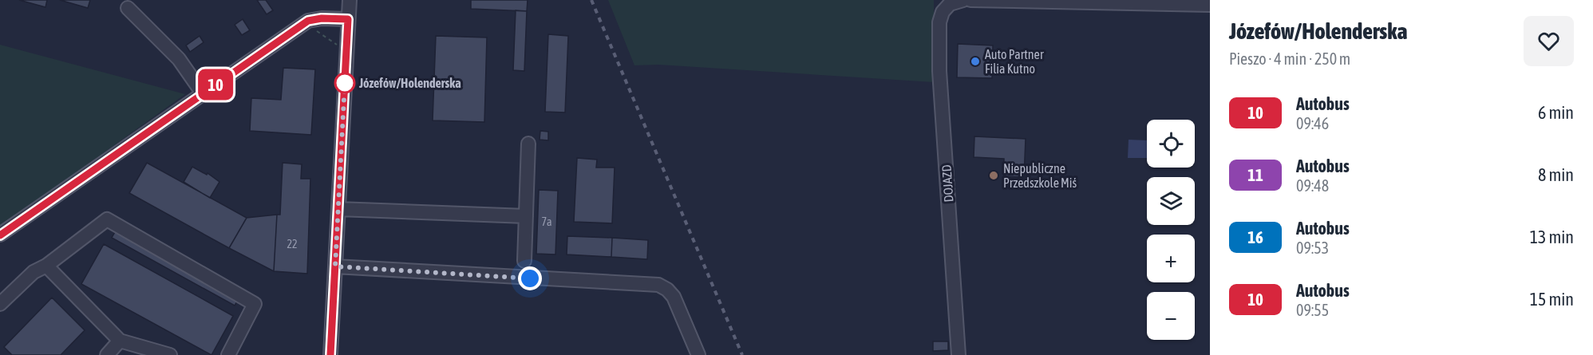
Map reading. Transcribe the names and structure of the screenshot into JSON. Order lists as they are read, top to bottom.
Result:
{
  "streets": {
    "street": ["DOJAZD"]
  },
  "places": ["Auto Partner Filia Kutno", "Józefów/Holenderska", "Niepubliczne Przedszkole Miś"],
  "lines": ["bus line 10"],
  "house_numbers": ["7a", "22"],
  "page": {
    "on_map": "10",
    "heading": ["Józefów/Holenderska", "Pieszo · 4 min · 250 m"],
    "list": [
      {
        "mark": "10",
        "name": "Autobus",
        "note": "09:46",
        "value": "6 min"
      },
      {
        "mark": "11",
        "name": "Autobus",
        "note": "09:48",
        "value": "8 min"
      },
      {
        "mark": "16",
        "name": "Autobus",
        "note": "09:53",
        "value": "13 min"
      },
      {
        "mark": "10",
        "name": "Autobus",
        "note": "09:55",
        "value": "15 min"
      }
    ],
    "map_buttons": ["+", "−"]
  }
}
